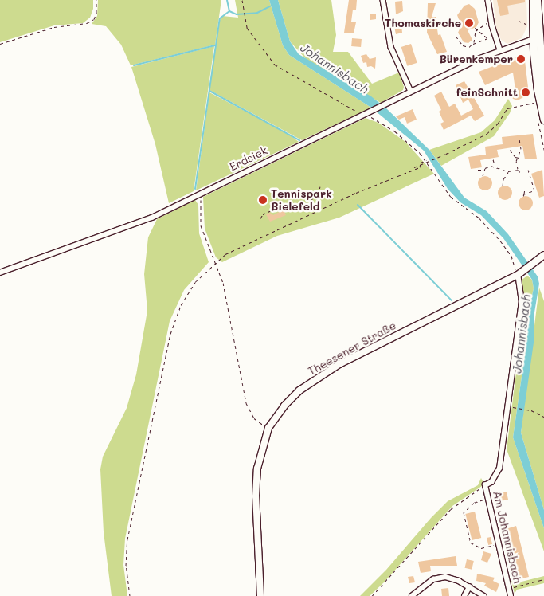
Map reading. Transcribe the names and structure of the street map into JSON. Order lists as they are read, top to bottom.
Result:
{
  "streets": {
    "street": ["Erdsiek", "Theesener Straße", "Am Johannisbach"]
  },
  "crossings": [
    ["Theesener Straße", "Am Johannisbach"]
  ],
  "water": ["Johannisbach"],
  "places": [
    "Thomaskirche",
    "Bürenkemper",
    "feinSchnitt",
    "Tennispark Bielefeld"
  ]
}
